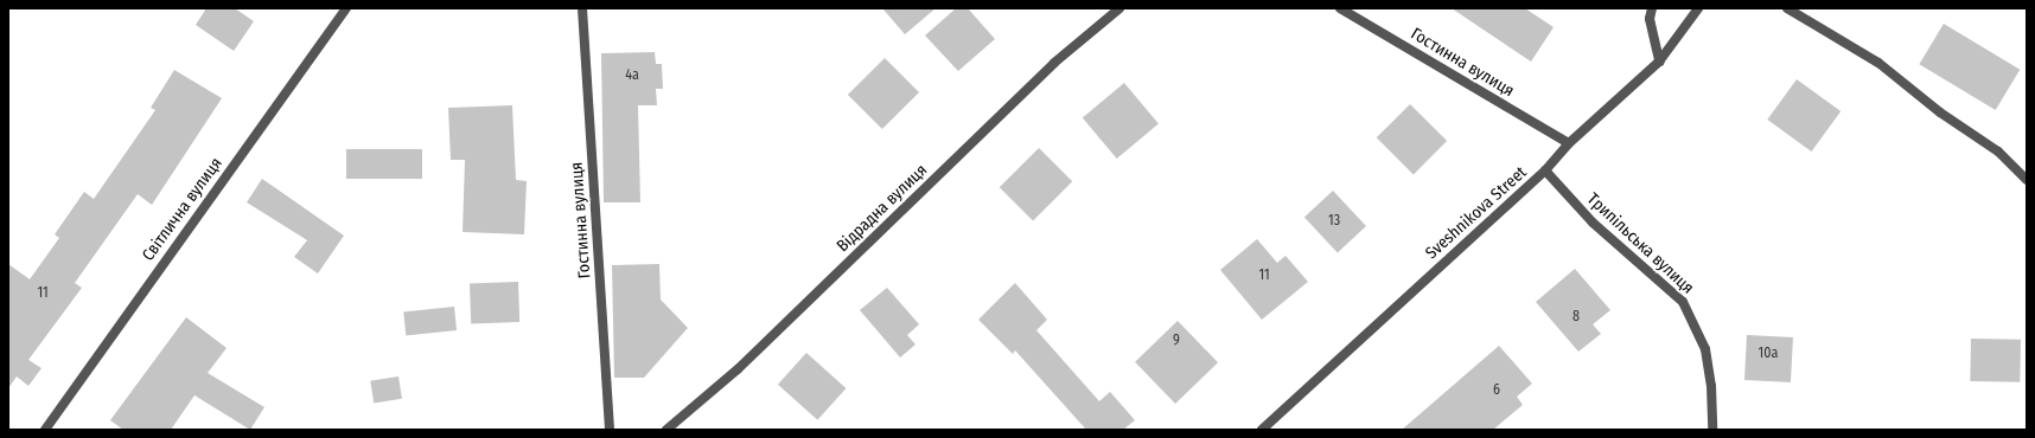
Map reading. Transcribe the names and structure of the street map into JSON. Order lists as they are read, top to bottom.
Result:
{
  "streets": {
    "street": [
      "Гостинна вулиця",
      "Відрадна вулиця",
      "Світлична вулиця",
      "Sveshnikova Street",
      "Трипільська вулиця"
    ]
  },
  "crossings": [
    ["Гостинна вулиця", "Sveshnikova Street"],
    ["Sveshnikova Street", "Трипільська вулиця"]
  ],
  "house_numbers": [
    "4а",
    "13",
    "11",
    "11",
    "8",
    "9",
    "10а",
    "6"
  ]
}
